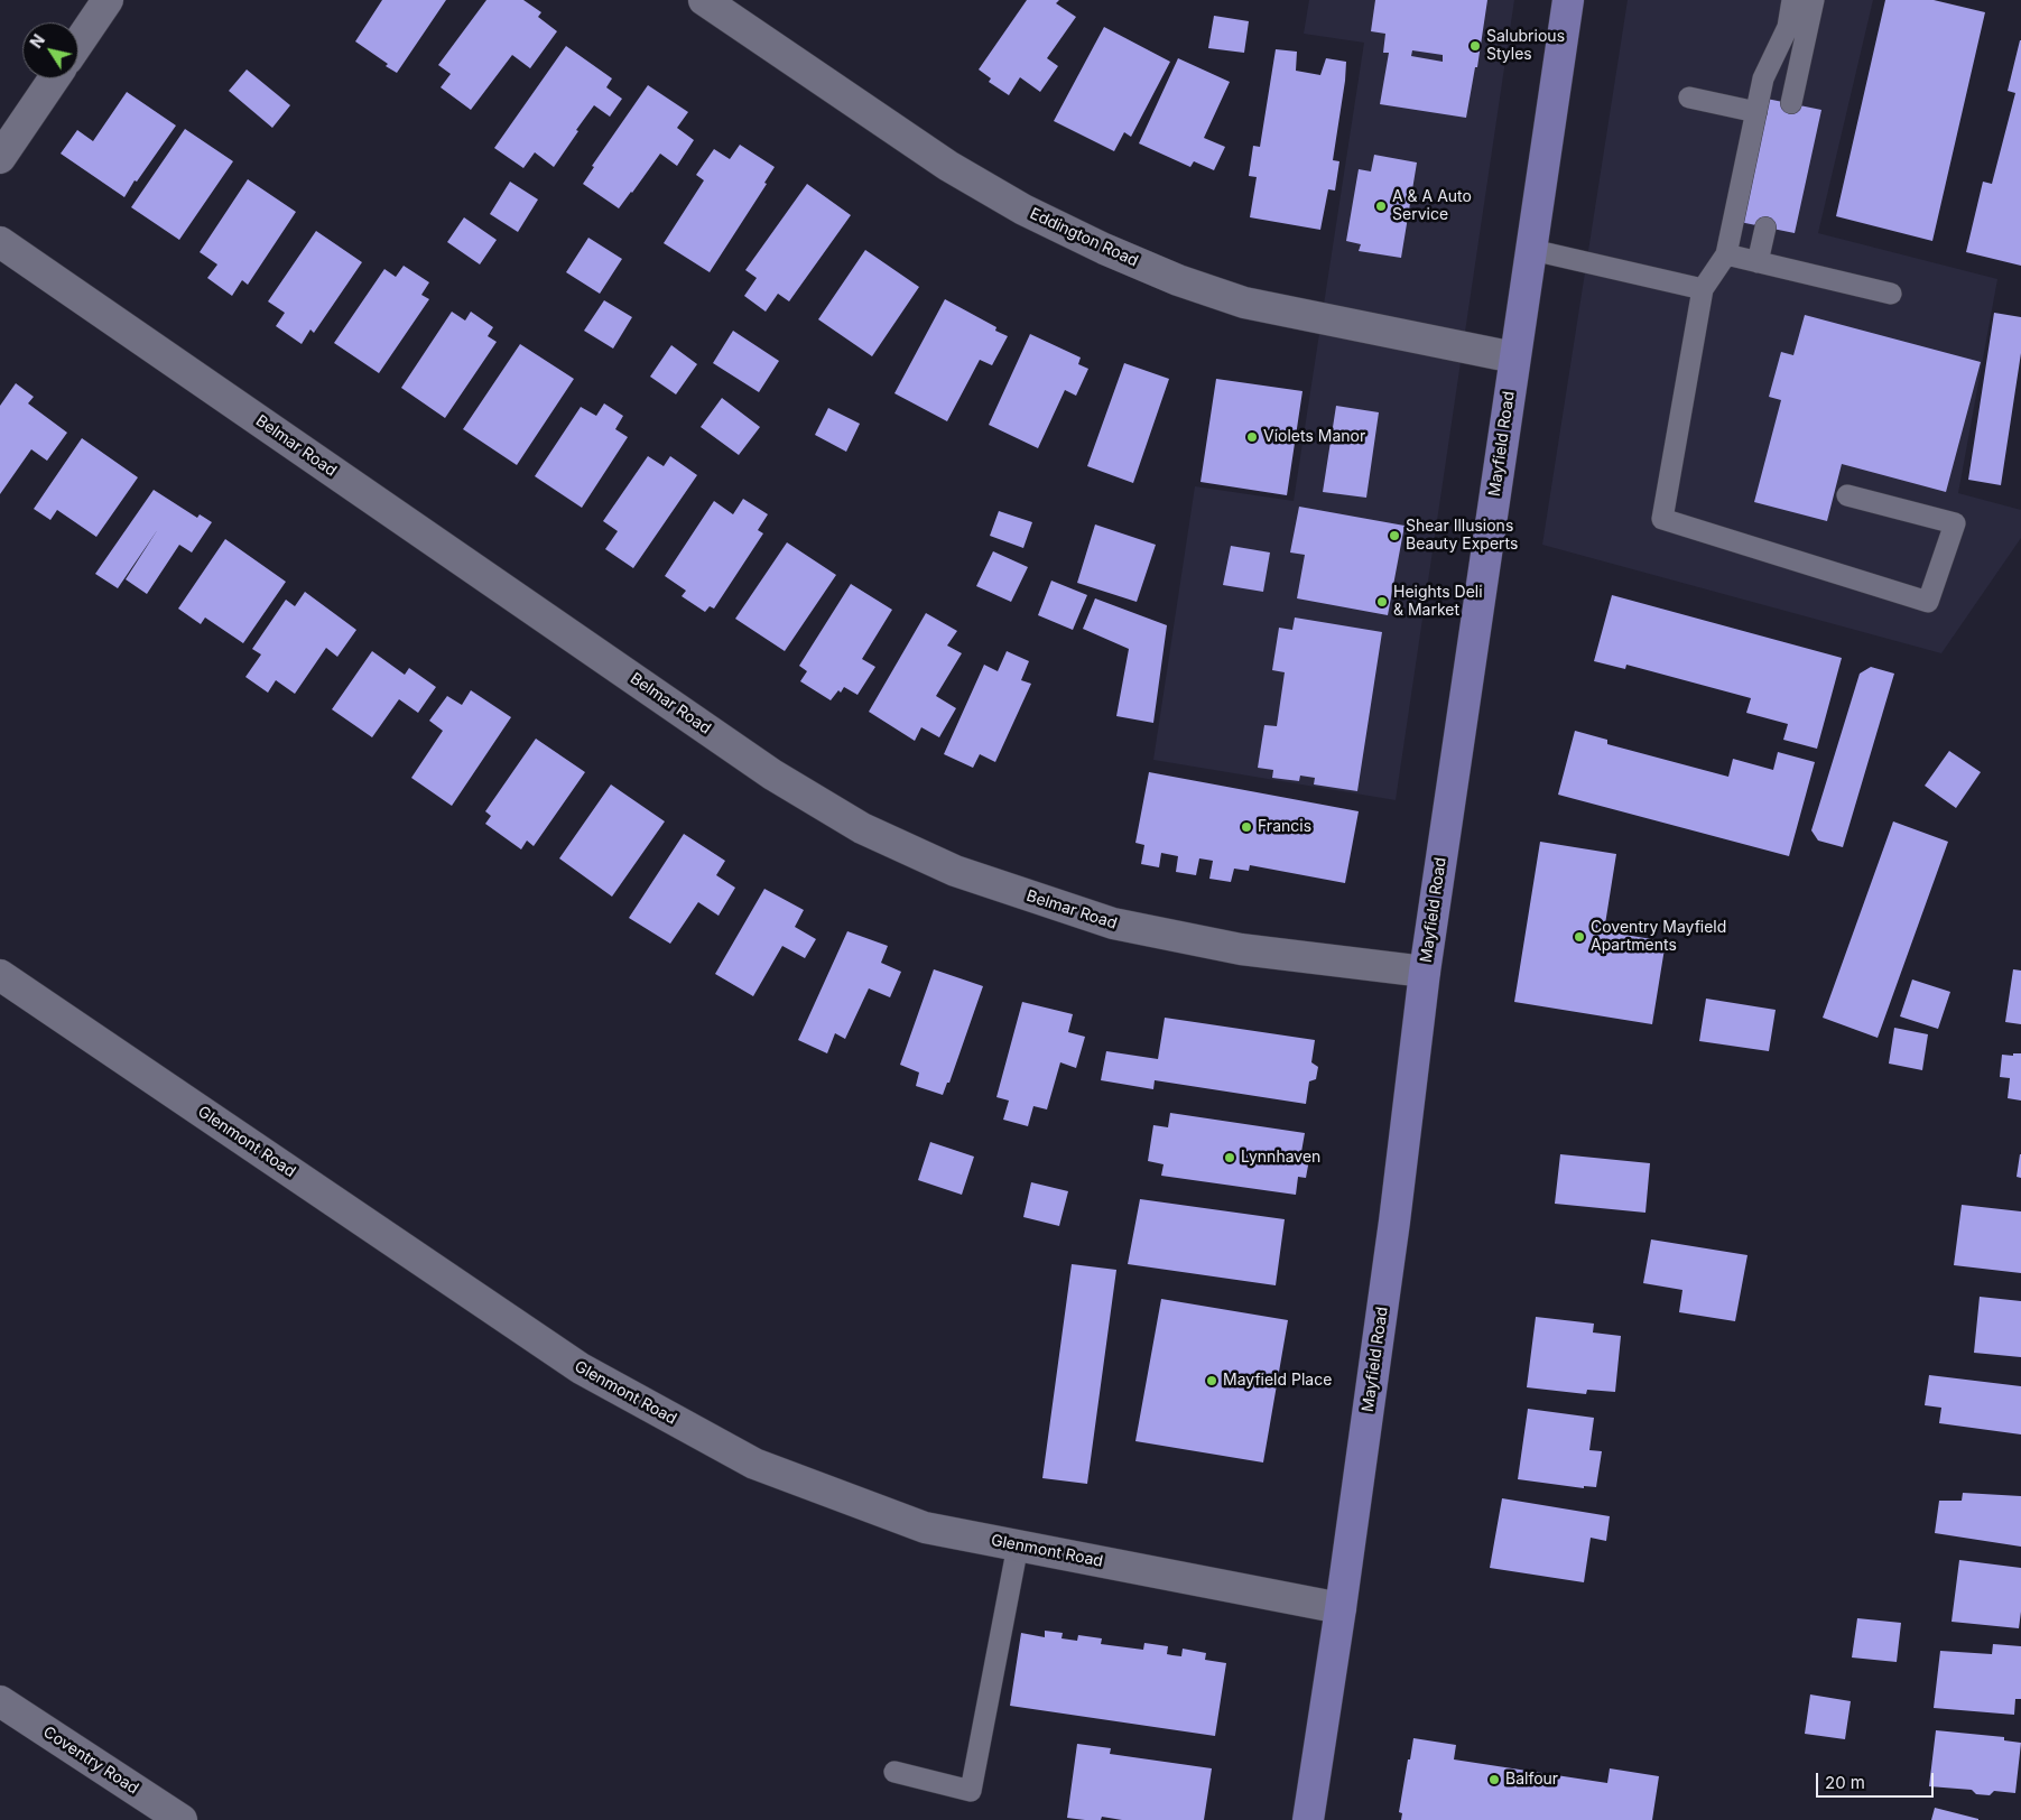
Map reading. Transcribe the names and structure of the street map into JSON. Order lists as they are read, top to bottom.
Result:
{
  "streets": {
    "main road": ["Mayfield Road"],
    "street": [
      "Eddington Road",
      "Belmar Road",
      "Glenmont Road",
      "Coventry Road"
    ]
  },
  "crossings": [
    ["Eddington Road", "Mayfield Road"],
    ["Mayfield Road", "Belmar Road"],
    ["Mayfield Road", "Glenmont Road"]
  ],
  "places": [
    "Salubrious Styles",
    "A & A Auto Service",
    "Violets Manor",
    "Shear Illusions Beauty Experts",
    "Heights Deli & Market",
    "Francis",
    "Coventry Mayfield Apartments",
    "Lynnhaven",
    "Mayfield Place",
    "Balfour"
  ],
  "scale_bar": "20 m",
  "north": "top left"
}
